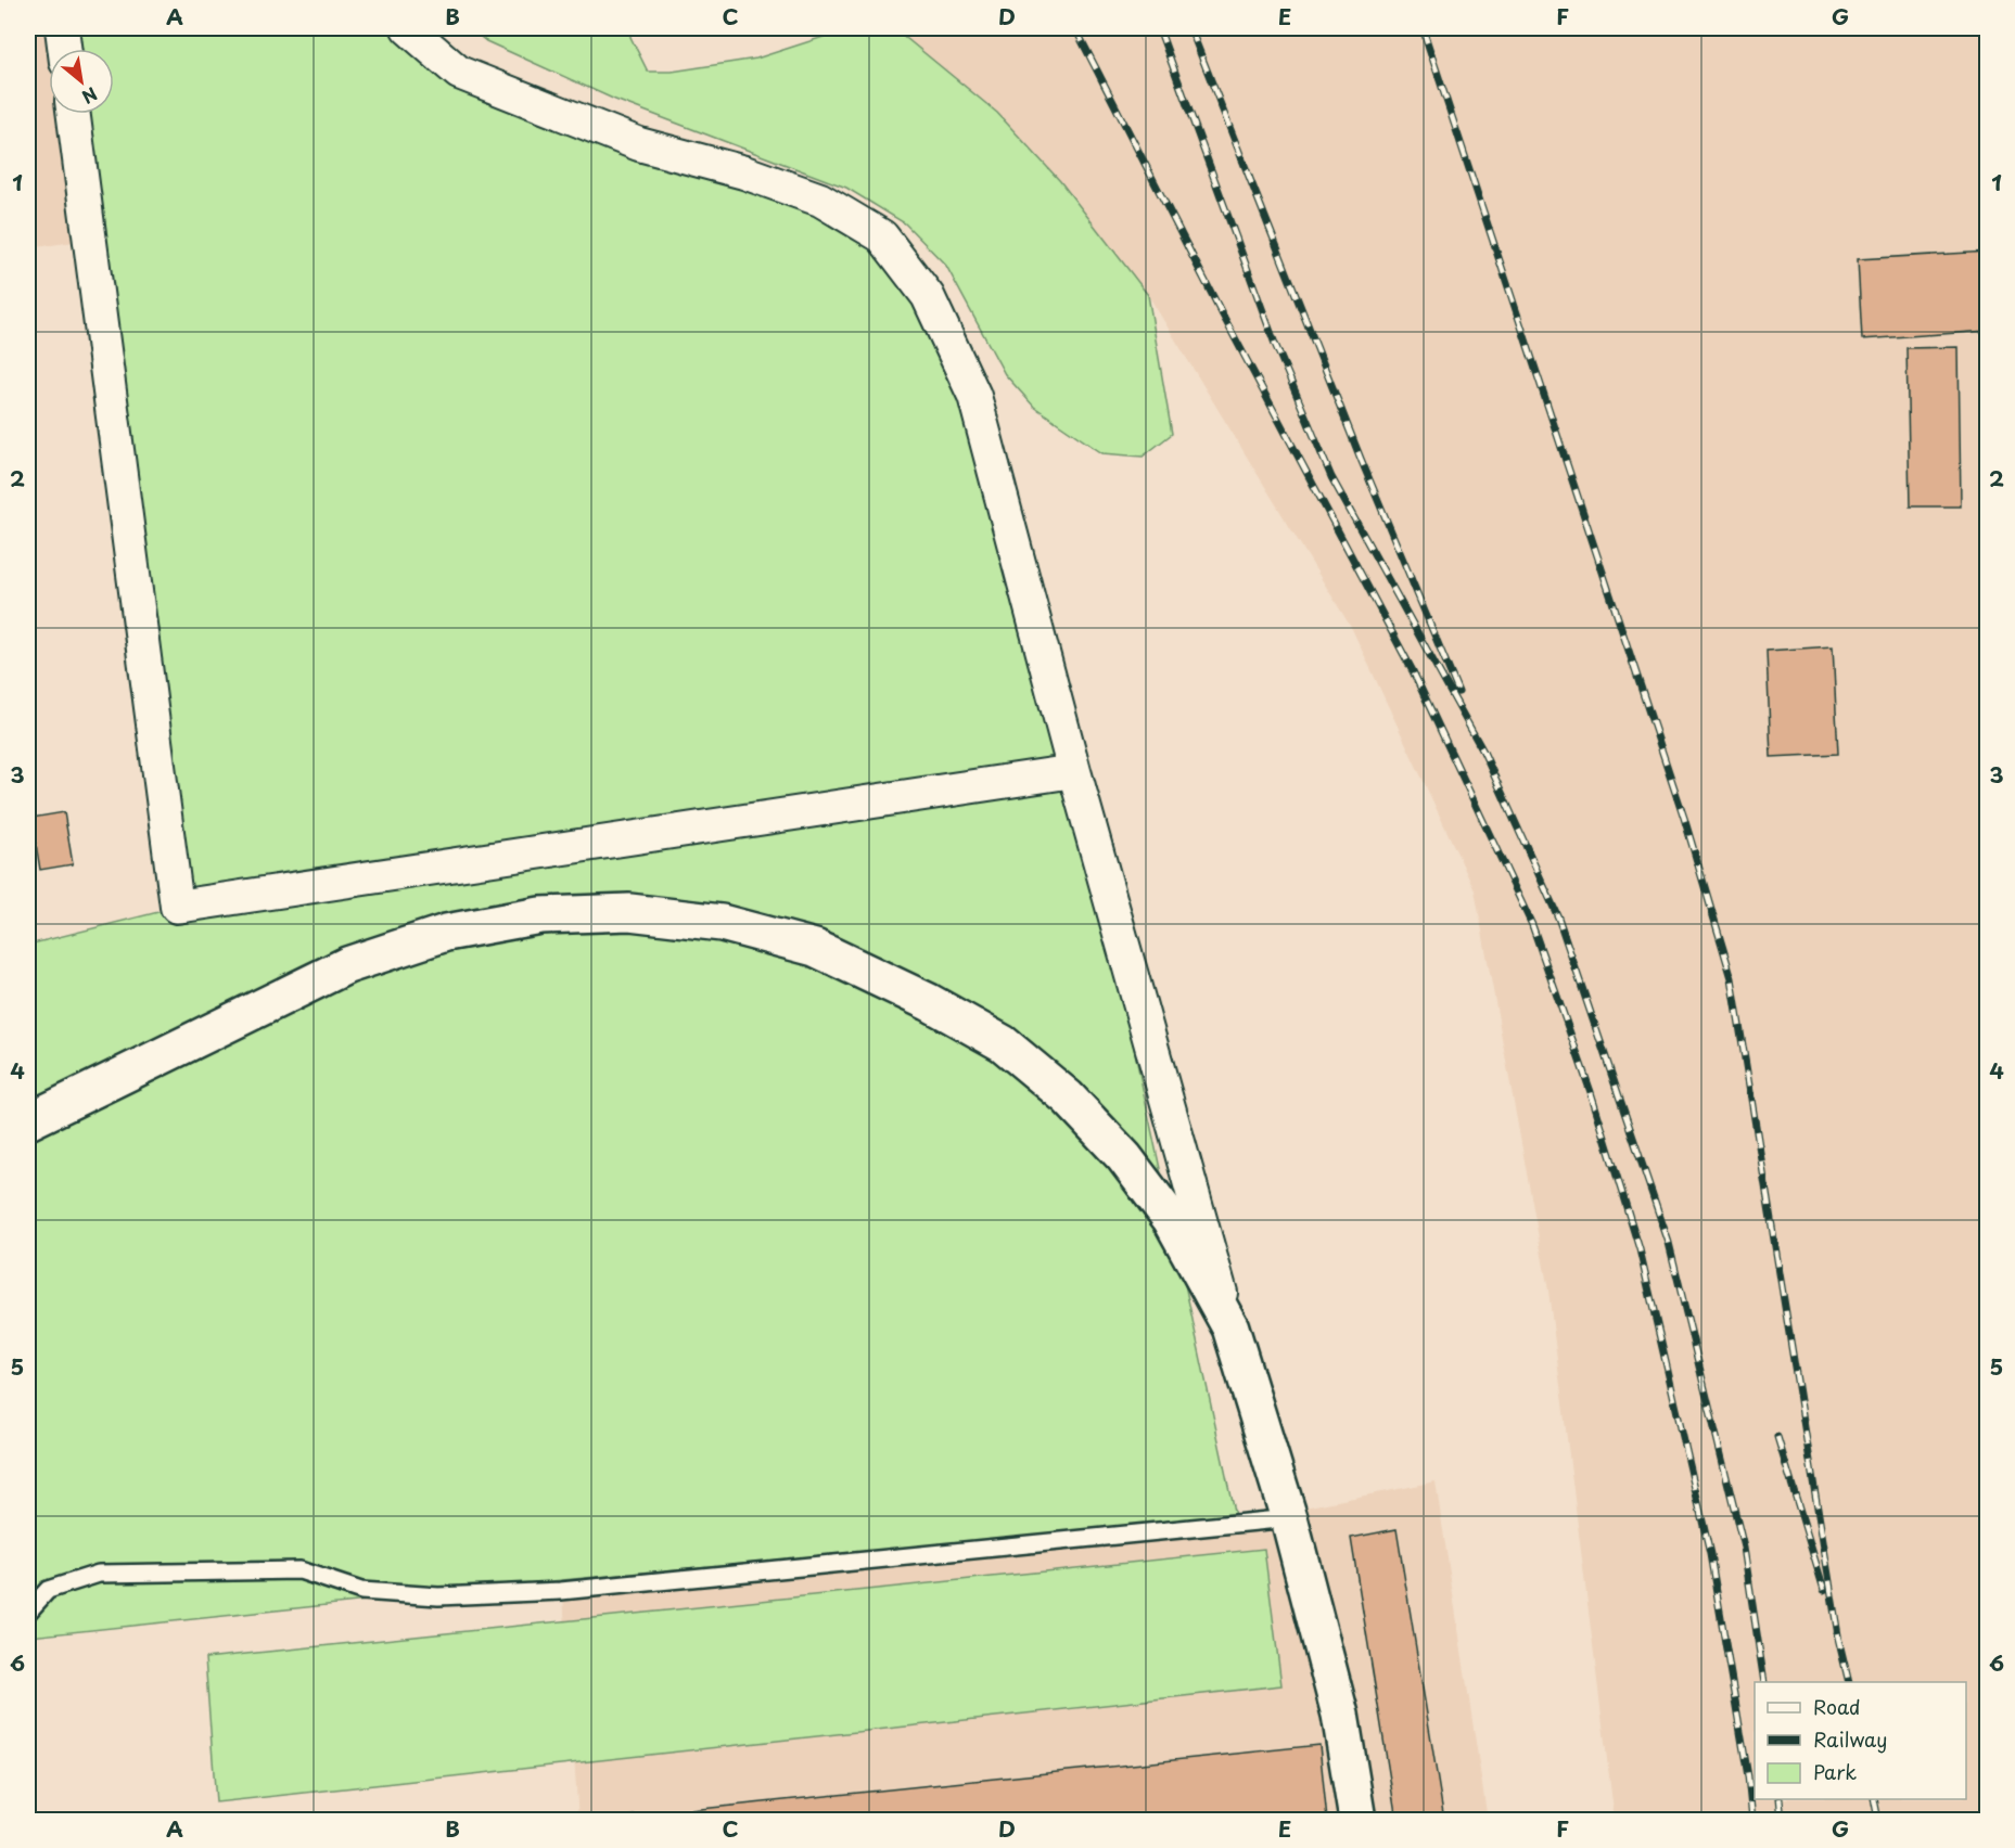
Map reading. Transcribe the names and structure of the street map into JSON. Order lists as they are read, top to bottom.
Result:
{
  "legend": ["Road", "Railway", "Park"],
  "north": "bottom right",
  "grid": {
    "columns": [
      "A",
      "B",
      "C",
      "D",
      "E",
      "F",
      "G"
    ],
    "rows": [
      "1",
      "2",
      "3",
      "4",
      "5",
      "6"
    ]
  }
}
